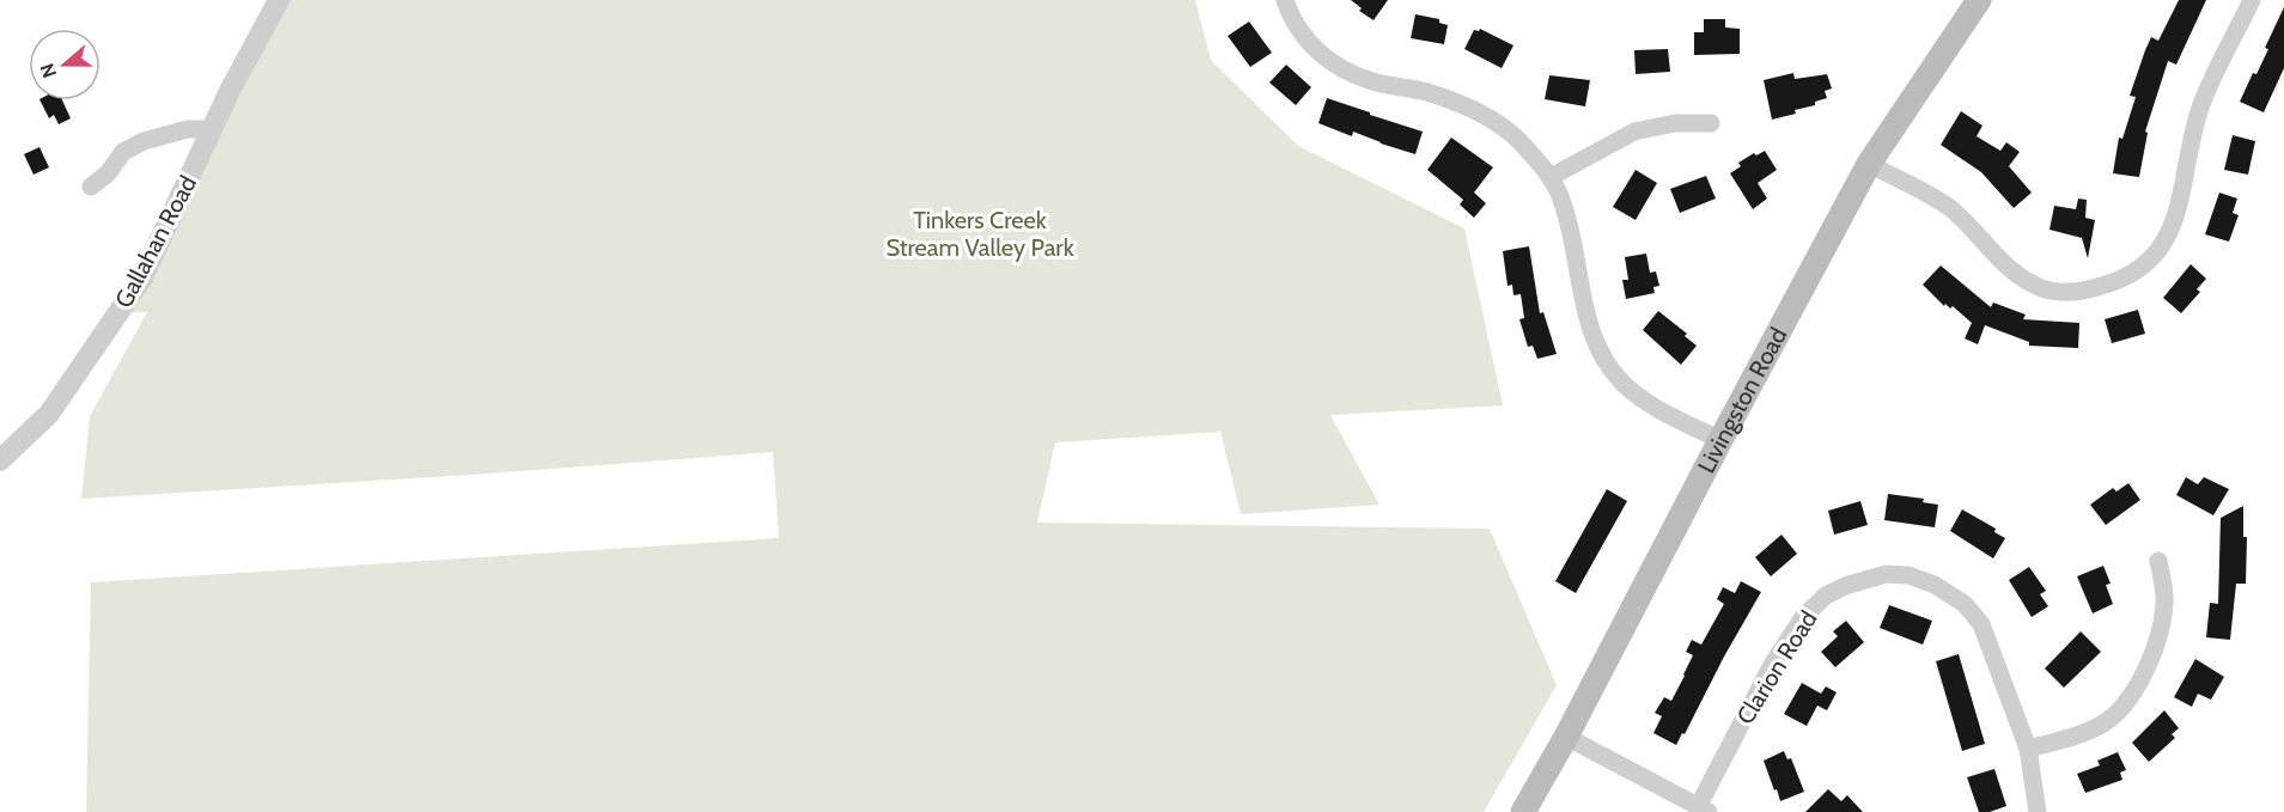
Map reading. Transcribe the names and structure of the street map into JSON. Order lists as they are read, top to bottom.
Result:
{
  "streets": {
    "main road": ["Livingston Road"],
    "street": ["Gallahan Road", "Clarion Road"]
  },
  "parks": ["Tinkers Creek Stream Valley Park"],
  "north": "left"
}
